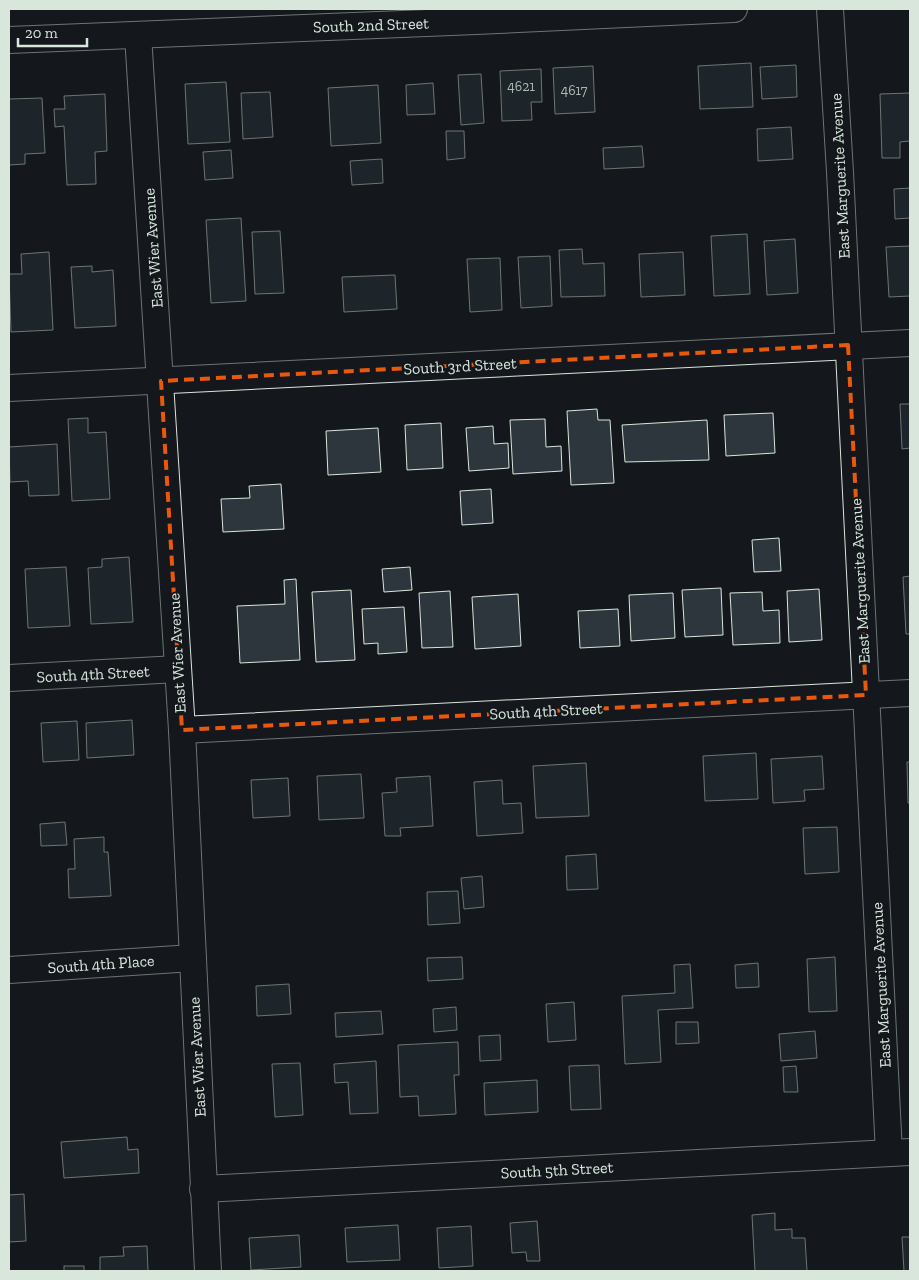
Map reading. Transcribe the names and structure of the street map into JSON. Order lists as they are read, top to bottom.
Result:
{
  "streets": {
    "street": [
      "South 2nd Street",
      "East Marguerite Avenue",
      "East Wier Avenue",
      "South 3rd Street",
      "South 4th Street",
      "South 4th Place",
      "South 5th Street"
    ]
  },
  "crossings": [
    ["South 2nd Street", "East Wier Avenue"],
    ["East Marguerite Avenue", "South 3rd Street"],
    ["East Marguerite Avenue", "South 4th Street"],
    ["East Marguerite Avenue", "South 5th Street"],
    ["East Wier Avenue", "South 3rd Street"],
    ["East Wier Avenue", "South 4th Street"],
    ["East Wier Avenue", "South 4th Place"],
    ["East Wier Avenue", "South 5th Street"]
  ],
  "house_numbers": ["4621", "4617"],
  "scale_bar": "20 m"
}
